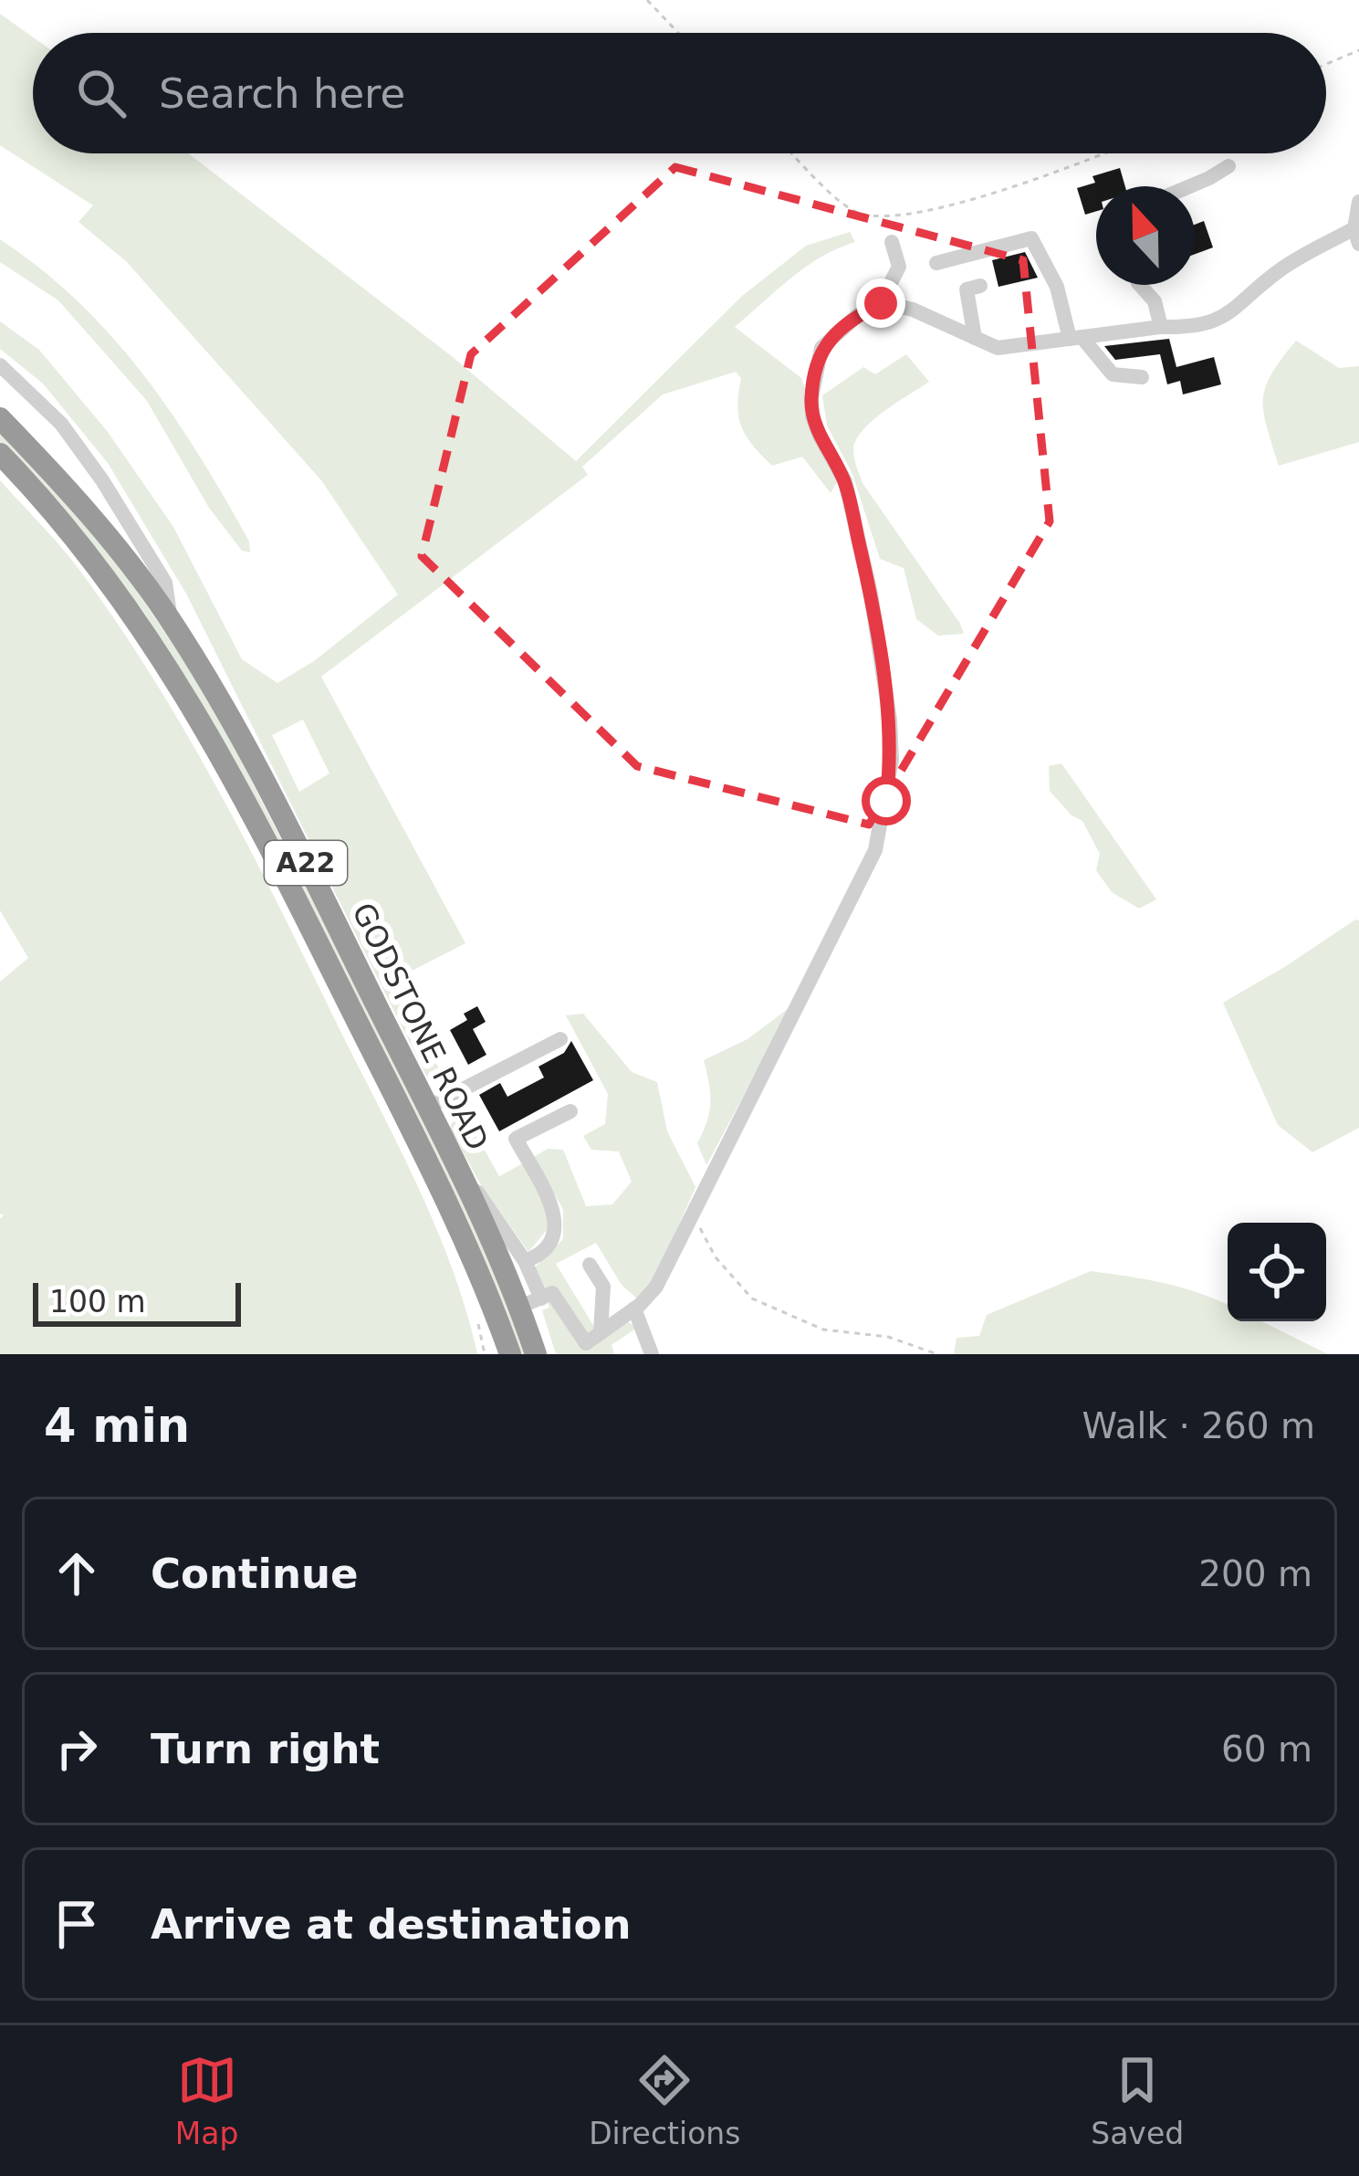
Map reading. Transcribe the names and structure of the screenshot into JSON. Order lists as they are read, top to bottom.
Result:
{
  "streets": {
    "highway": ["A22", "GODSTONE ROAD"]
  },
  "scale_bar": "100 m",
  "north": "top",
  "page": {
    "search": "Search here",
    "scale": "100 m",
    "heading": ["4 min", "Walk · 260 m"],
    "list": [
      ["Continue", "200 m"],
      ["Turn right", "60 m"],
      "Arrive at destination"
    ],
    "nav": ["Map", "Directions", "Saved"]
  }
}
